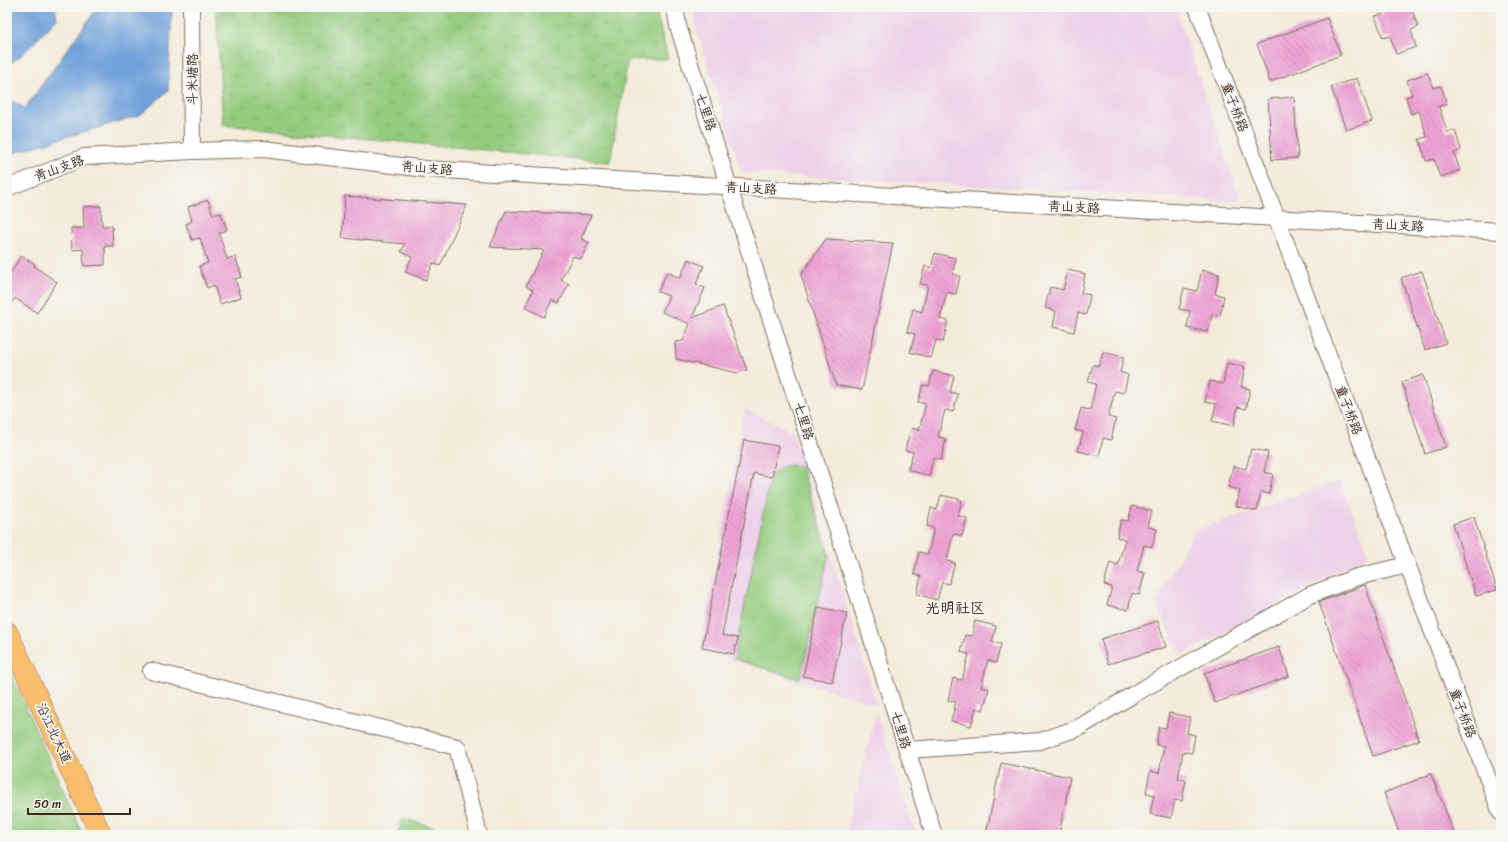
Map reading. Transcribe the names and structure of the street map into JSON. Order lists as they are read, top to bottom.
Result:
{
  "streets": {
    "main road": ["沿江北大道"],
    "street": [
      "斗米塘路",
      "童子桥路",
      "七里路",
      "青山支路"
    ]
  },
  "crossings": [
    ["斗米塘路", "青山支路"],
    ["童子桥路", "青山支路"],
    ["七里路", "青山支路"]
  ],
  "districts": ["光明社区"],
  "scale_bar": "50 m"
}
